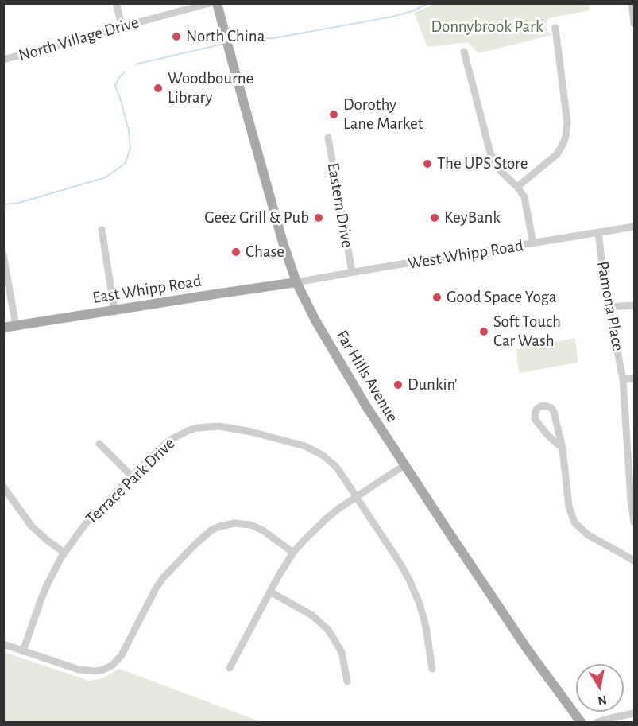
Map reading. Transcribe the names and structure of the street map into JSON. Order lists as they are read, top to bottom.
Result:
{
  "streets": {
    "main road": ["East Whipp Road", "Far Hills Avenue"],
    "street": [
      "North Village Drive",
      "Eastern Drive",
      "West Whipp Road",
      "Pamona Place",
      "Terrace Park Drive"
    ]
  },
  "crossings": [
    ["Eastern Drive", "West Whipp Road"],
    ["West Whipp Road", "East Whipp Road"],
    ["West Whipp Road", "Pamona Place"],
    ["West Whipp Road", "Far Hills Avenue"],
    ["East Whipp Road", "Far Hills Avenue"]
  ],
  "parks": ["Donnybrook Park"],
  "places": [
    "North China",
    "Woodbourne Library",
    "Dorothy Lane Market",
    "The UPS Store",
    "Geez Grill & Pub",
    "KeyBank",
    "Chase",
    "Good Space Yoga",
    "Soft Touch Car Wash",
    "Dunkin'"
  ],
  "north": "bottom"
}
